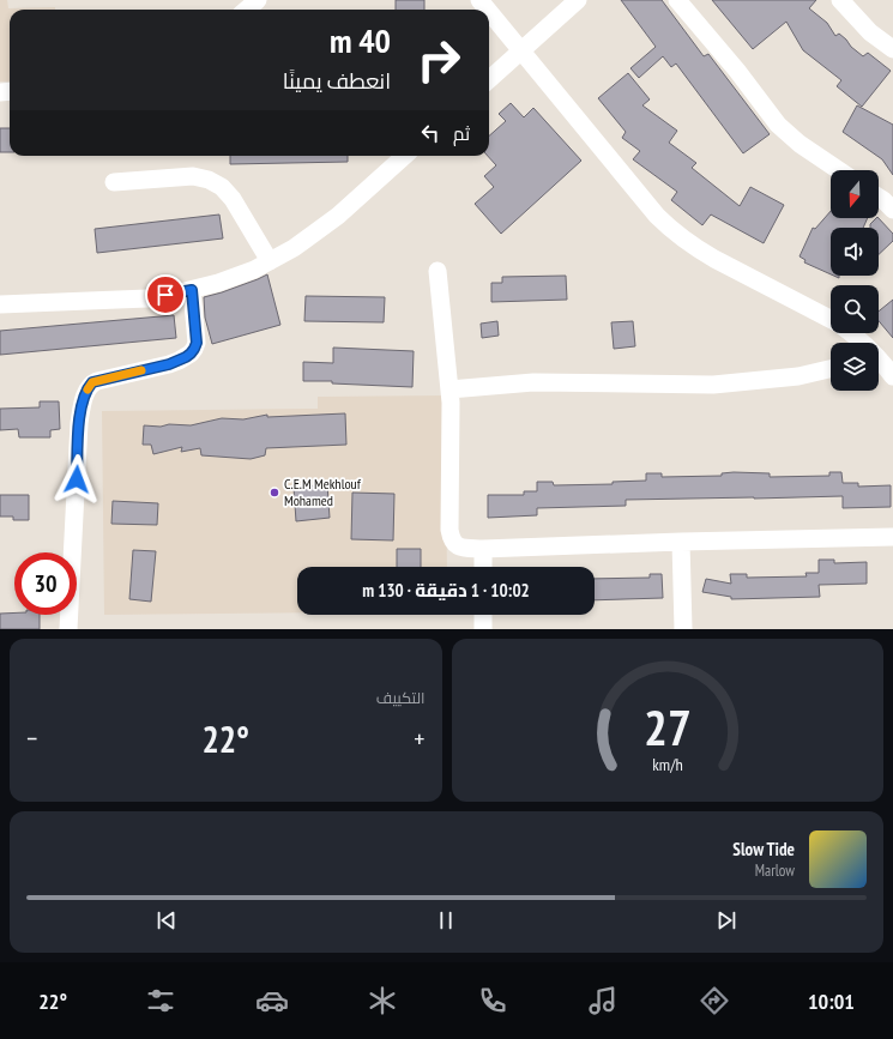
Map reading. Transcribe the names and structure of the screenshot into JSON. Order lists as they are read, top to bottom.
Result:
{
  "places": ["C.E.M Mekhlouf Mohamed"],
  "north": "bottom",
  "page": {
    "turn": ["40 m", "انعطف يمينًا"],
    "then": "ثم",
    "limit": "30",
    "trip": "10:02 · 1 دقيقة · 130 m",
    "tile": "التكييف",
    "heat": ["−", "22°", "+"],
    "song": ["Slow Tide", "Marlow"],
    "tabs": ["10:01", "22°"],
    "gauge": ["27", "km/h"]
  }
}
